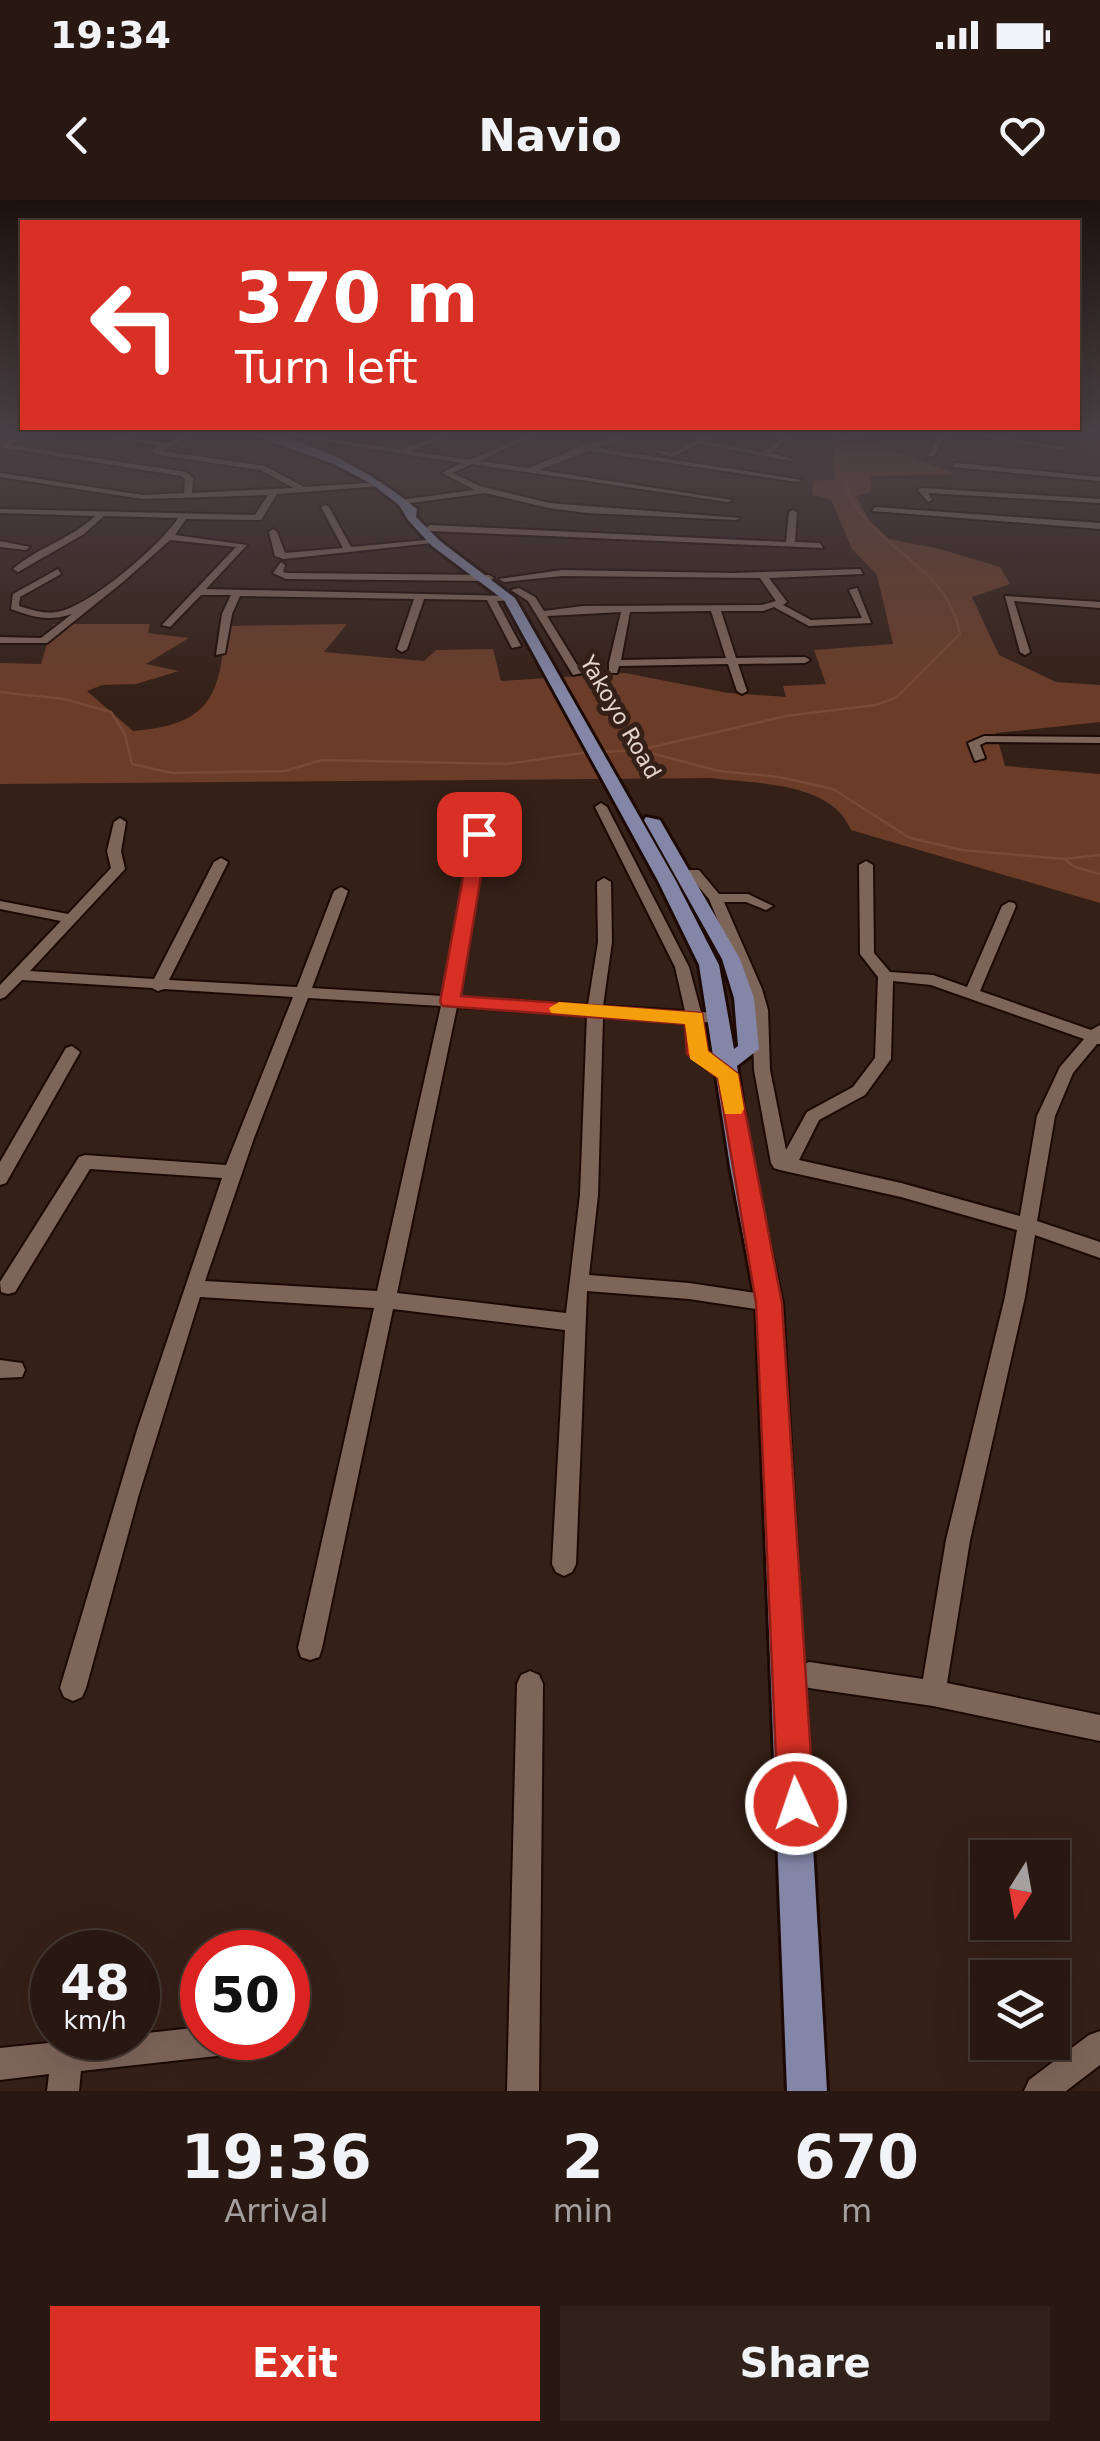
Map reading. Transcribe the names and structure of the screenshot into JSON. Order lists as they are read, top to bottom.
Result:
{
  "streets": {
    "main road": ["Yakoyo Road"]
  },
  "north": "bottom",
  "page": {
    "status": "19:34",
    "header": "Navio",
    "turn": ["370 m", "Turn left"],
    "speed": "48 km/h",
    "limit": "50",
    "eta": [
      "19:36",
      "Arrival",
      "2",
      "min",
      "670",
      "m"
    ],
    "buttons": ["Exit", "Share"]
  }
}
